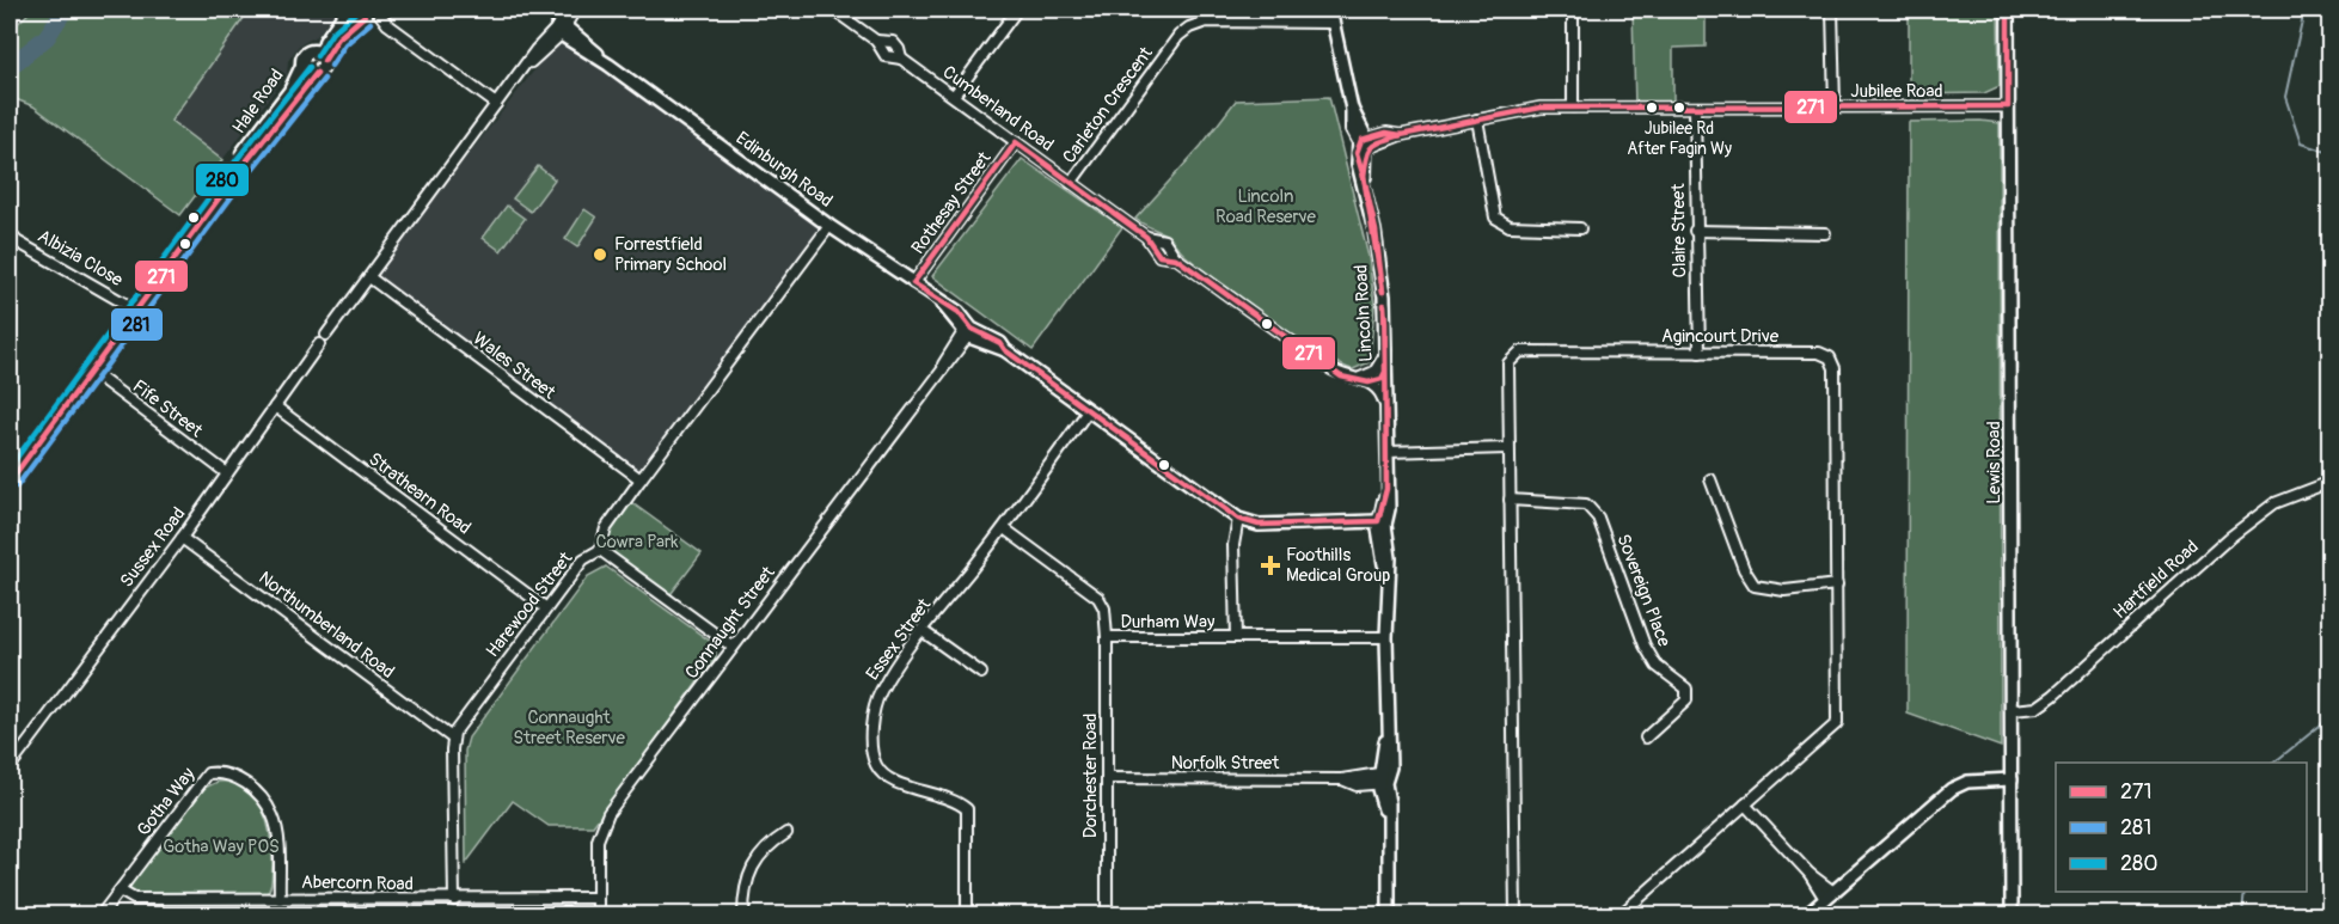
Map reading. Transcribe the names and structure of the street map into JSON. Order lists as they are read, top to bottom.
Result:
{
  "streets": {
    "main road": ["Hale Road"],
    "street": [
      "Jubilee Road",
      "Carleton Crescent",
      "Cumberland Road",
      "Edinburgh Road",
      "Rothesay Street",
      "Claire Street",
      "Albizia Close",
      "Lincoln Road",
      "Agincourt Drive",
      "Wales Street",
      "Fife Street",
      "Lewis Road",
      "Strathearn Road",
      "Sussex Road",
      "Hartfield Road",
      "Sovereign Place",
      "Harewood Street",
      "Durham Way",
      "Connaught Street",
      "Northumberland Road",
      "Essex Street",
      "Norfolk Street",
      "Dorchester Road",
      "Gotha Way",
      "Abercorn Road"
    ]
  },
  "crossings": [
    ["Jubilee Road", "Claire Street"],
    ["Jubilee Road", "Lincoln Road"],
    ["Jubilee Road", "Lewis Road"],
    ["Hale Road", "Albizia Close"],
    ["Hale Road", "Fife Street"],
    ["Carleton Crescent", "Cumberland Road"],
    ["Carleton Crescent", "Lincoln Road"],
    ["Cumberland Road", "Rothesay Street"],
    ["Cumberland Road", "Lincoln Road"],
    ["Edinburgh Road", "Rothesay Street"],
    ["Edinburgh Road", "Lincoln Road"],
    ["Edinburgh Road", "Harewood Street"],
    ["Edinburgh Road", "Connaught Street"],
    ["Edinburgh Road", "Essex Street"],
    ["Claire Street", "Agincourt Drive"],
    ["Lincoln Road", "Durham Way"],
    ["Lincoln Road", "Norfolk Street"],
    ["Agincourt Drive", "Sovereign Place"],
    ["Wales Street", "Harewood Street"],
    ["Fife Street", "Sussex Road"],
    ["Lewis Road", "Hartfield Road"],
    ["Strathearn Road", "Sussex Road"],
    ["Strathearn Road", "Harewood Street"],
    ["Sussex Road", "Northumberland Road"],
    ["Harewood Street", "Northumberland Road"],
    ["Durham Way", "Essex Street"],
    ["Durham Way", "Dorchester Road"],
    ["Connaught Street", "Abercorn Road"],
    ["Norfolk Street", "Dorchester Road"],
    ["Gotha Way", "Abercorn Road"]
  ],
  "parks": [
    "Lincoln Road Reserve",
    "Cowra Park",
    "Connaught Street Reserve",
    "Gotha Way POS"
  ],
  "places": {
    "other": ["Jubilee Rd After Fagin Wy", "Forrestfield Primary School"],
    "health": ["Foothills Medical Group"]
  },
  "lines": ["transit line 271", "transit line 280", "transit line 281"],
  "legend": ["271", "281", "280"]
}
